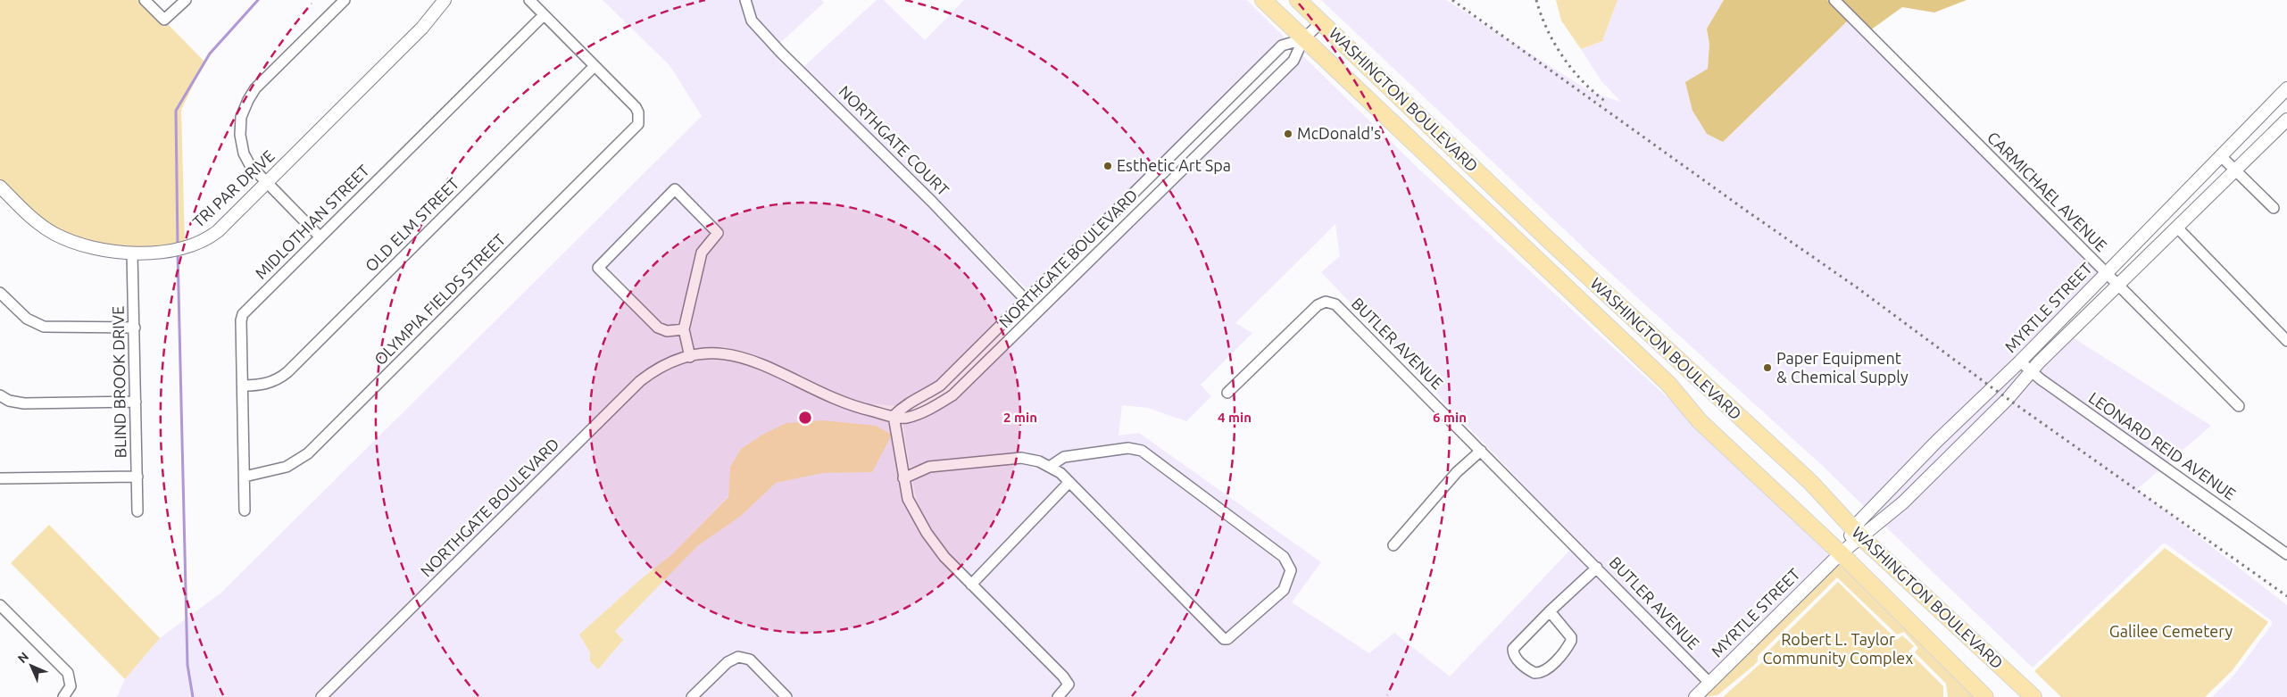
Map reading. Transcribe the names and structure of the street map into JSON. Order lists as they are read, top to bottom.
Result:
{
  "streets": {
    "main road": ["WASHINGTON BOULEVARD"],
    "street": [
      "NORTHGATE COURT",
      "TRI PAR DRIVE",
      "CARMICHAEL AVENUE",
      "MIDLOTHIAN STREET",
      "OLD ELM STREET",
      "NORTHGATE BOULEVARD",
      "OLYMPIA FIELDS STREET",
      "MYRTLE STREET",
      "BUTLER AVENUE",
      "BLIND BROOK DRIVE",
      "LEONARD REID AVENUE"
    ]
  },
  "crossings": [
    ["WASHINGTON BOULEVARD", "NORTHGATE BOULEVARD"],
    ["WASHINGTON BOULEVARD", "MYRTLE STREET"],
    ["NORTHGATE COURT", "NORTHGATE BOULEVARD"],
    ["TRI PAR DRIVE", "BLIND BROOK DRIVE"],
    ["CARMICHAEL AVENUE", "MYRTLE STREET"],
    ["MIDLOTHIAN STREET", "OLD ELM STREET"],
    ["MIDLOTHIAN STREET", "OLYMPIA FIELDS STREET"],
    ["OLD ELM STREET", "OLYMPIA FIELDS STREET"],
    ["MYRTLE STREET", "BUTLER AVENUE"],
    ["MYRTLE STREET", "LEONARD REID AVENUE"]
  ],
  "parks": ["Galilee Cemetery", "Robert L. Taylor Community Complex"],
  "places": ["McDonald's", "Esthetic Art Spa", "Paper Equipment & Chemical Supply"],
  "north": "top left",
  "rings": ["2 min", "4 min", "6 min"]
}
